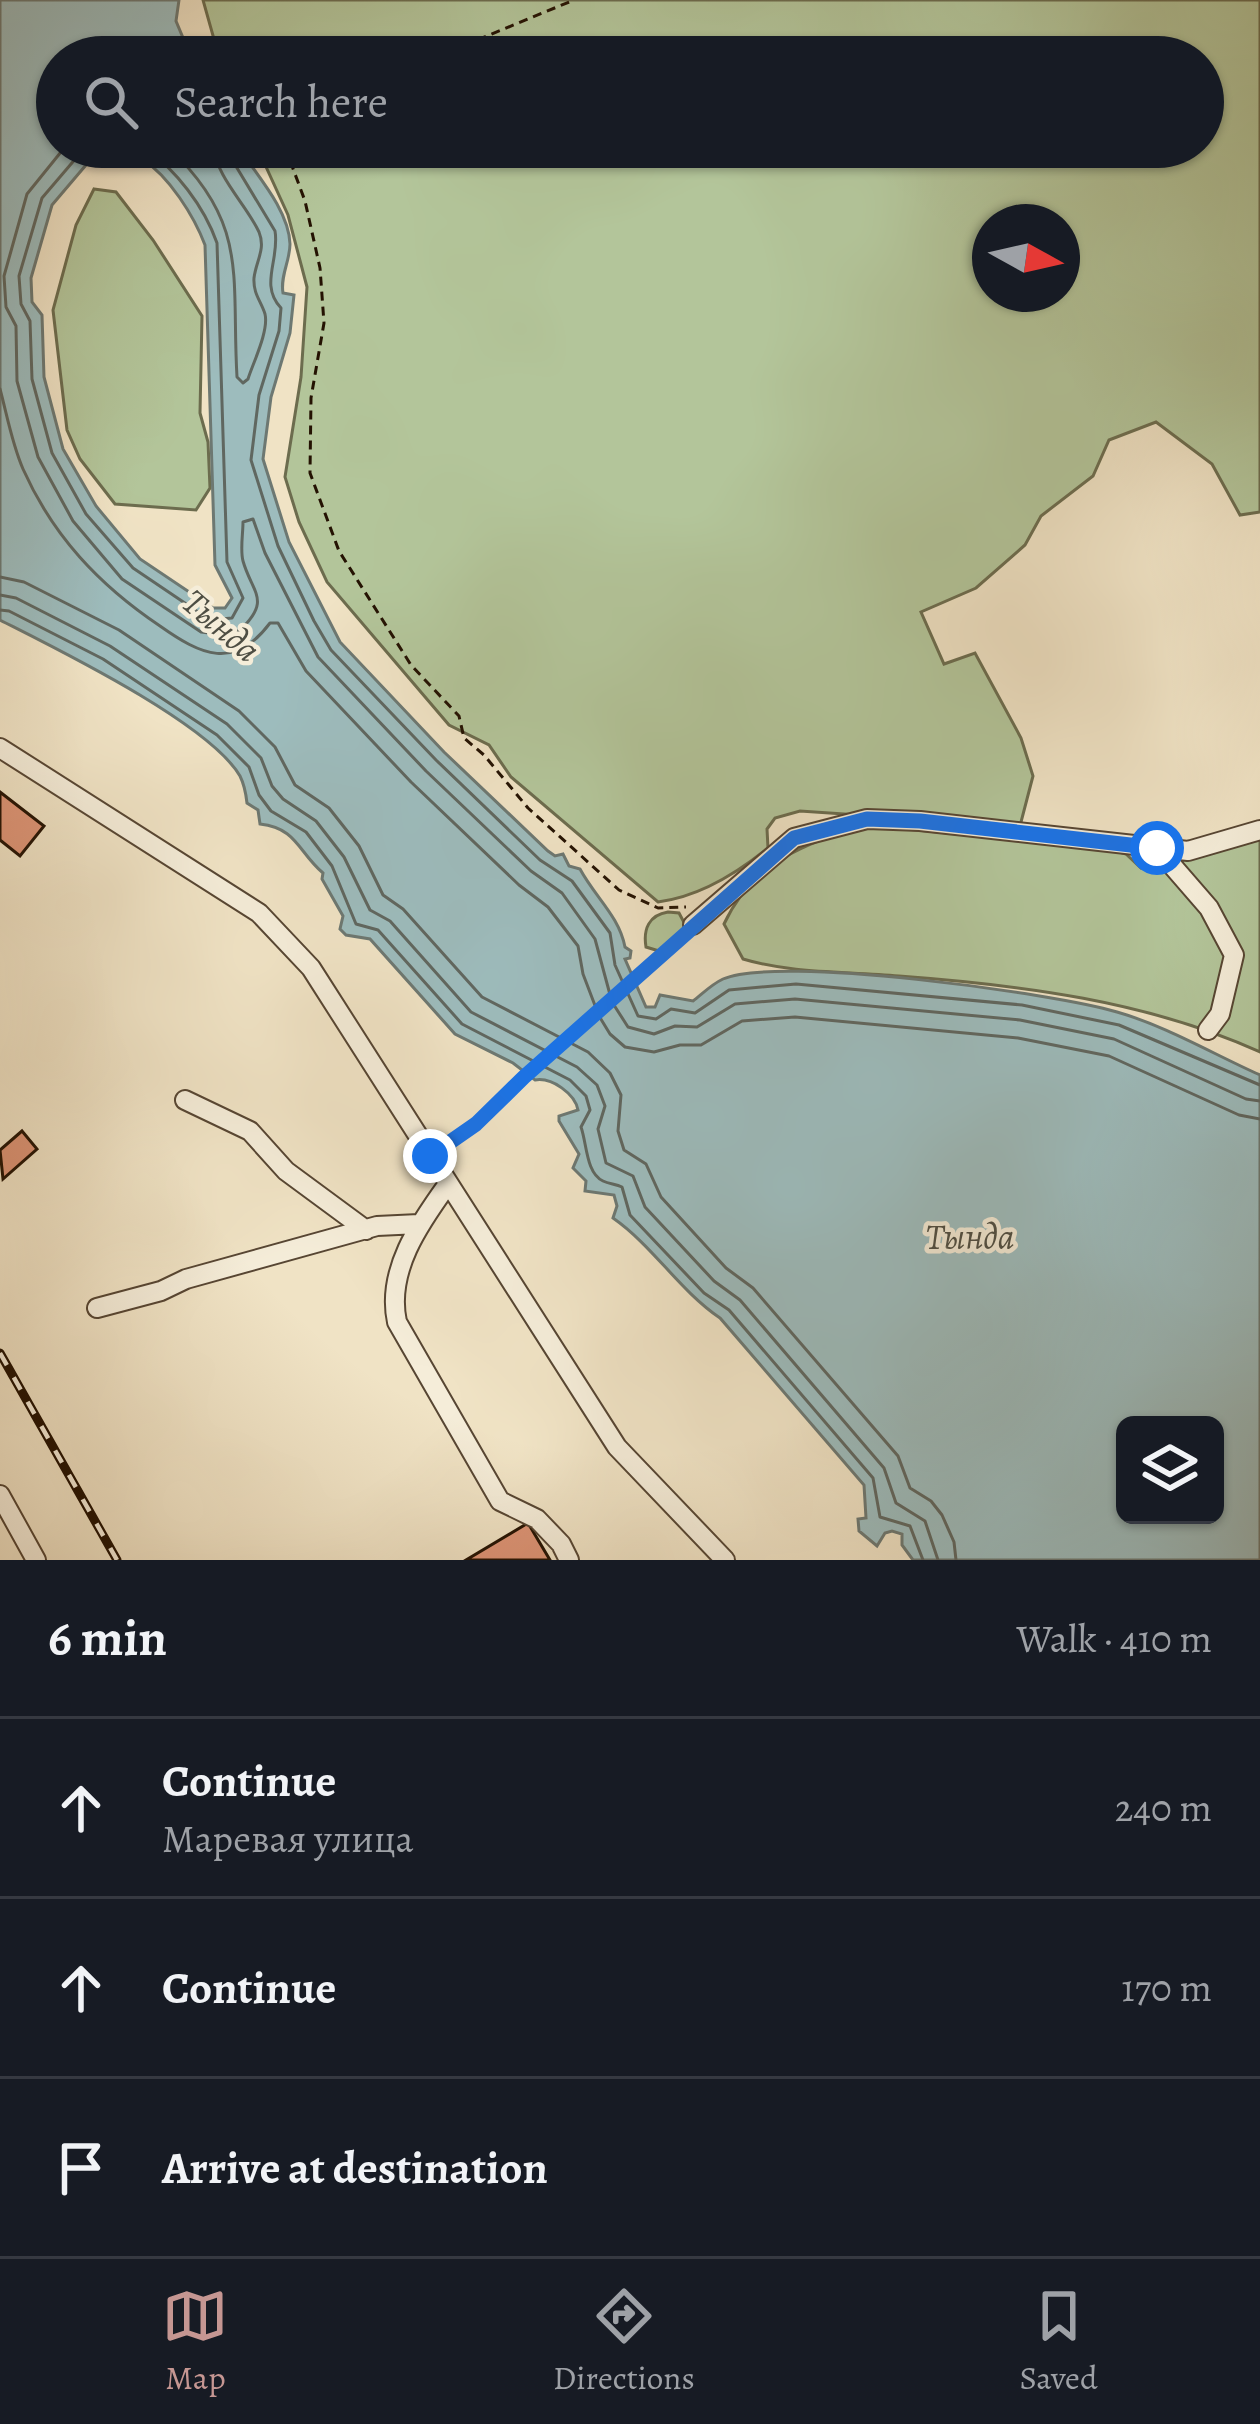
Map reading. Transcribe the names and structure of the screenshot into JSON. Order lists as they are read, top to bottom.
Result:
{
  "water": ["Тында"],
  "north": "right",
  "page": {
    "search": "Search here",
    "heading": ["6 min", "Walk · 410 m"],
    "list": [
      ["Continue", "Маревая улица", "240 m"],
      ["Continue", "170 m"],
      "Arrive at destination"
    ],
    "nav": ["Map", "Directions", "Saved"]
  }
}
